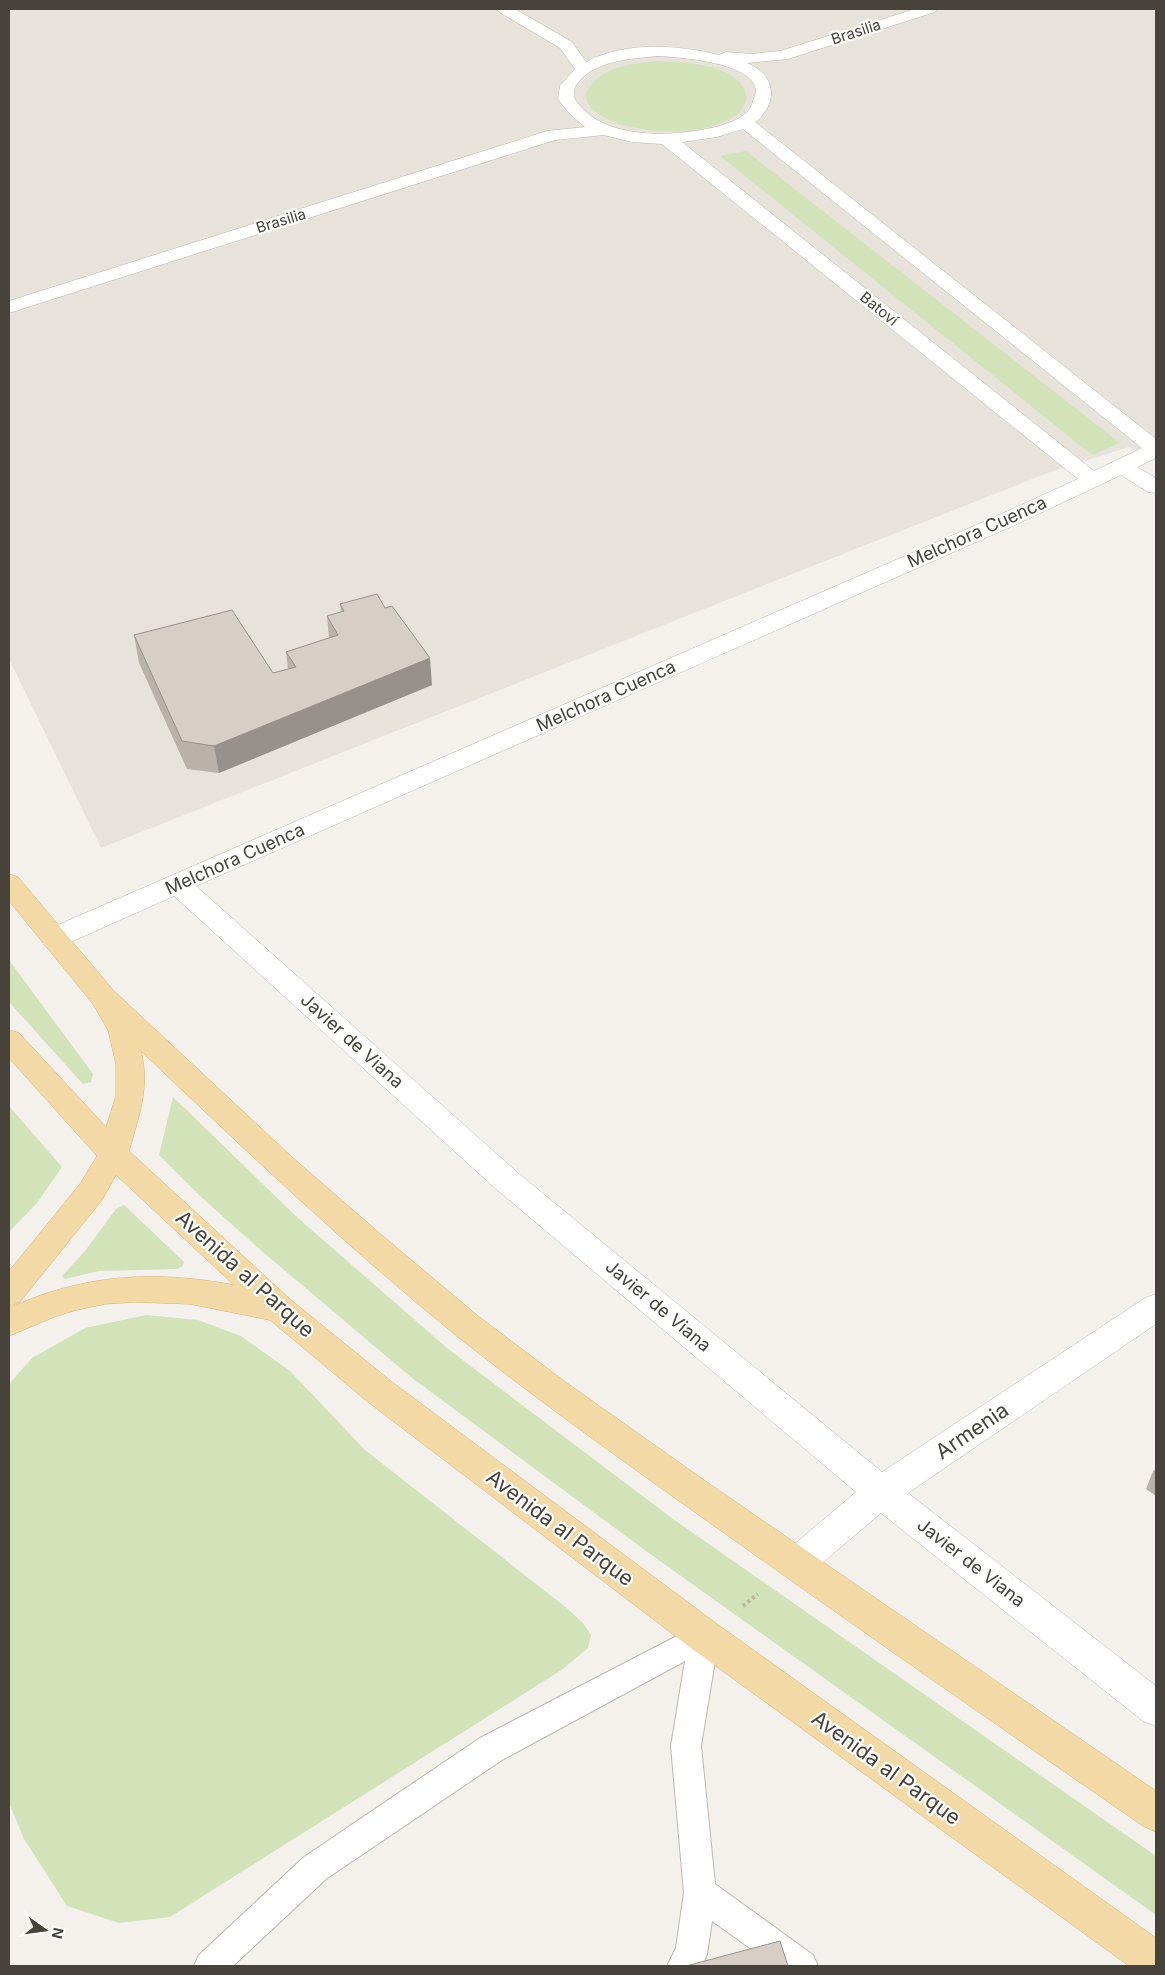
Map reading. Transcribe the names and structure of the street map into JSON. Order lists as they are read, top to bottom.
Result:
{
  "streets": {
    "main road": ["Avenida al Parque"],
    "street": [
      "Brasilia",
      "Batoví",
      "Melchora Cuenca",
      "Javier de Viana",
      "Armenia"
    ]
  },
  "crossings": [
    ["Batoví", "Melchora Cuenca"],
    ["Melchora Cuenca", "Javier de Viana"],
    ["Javier de Viana", "Armenia"]
  ],
  "north": "right"
}
